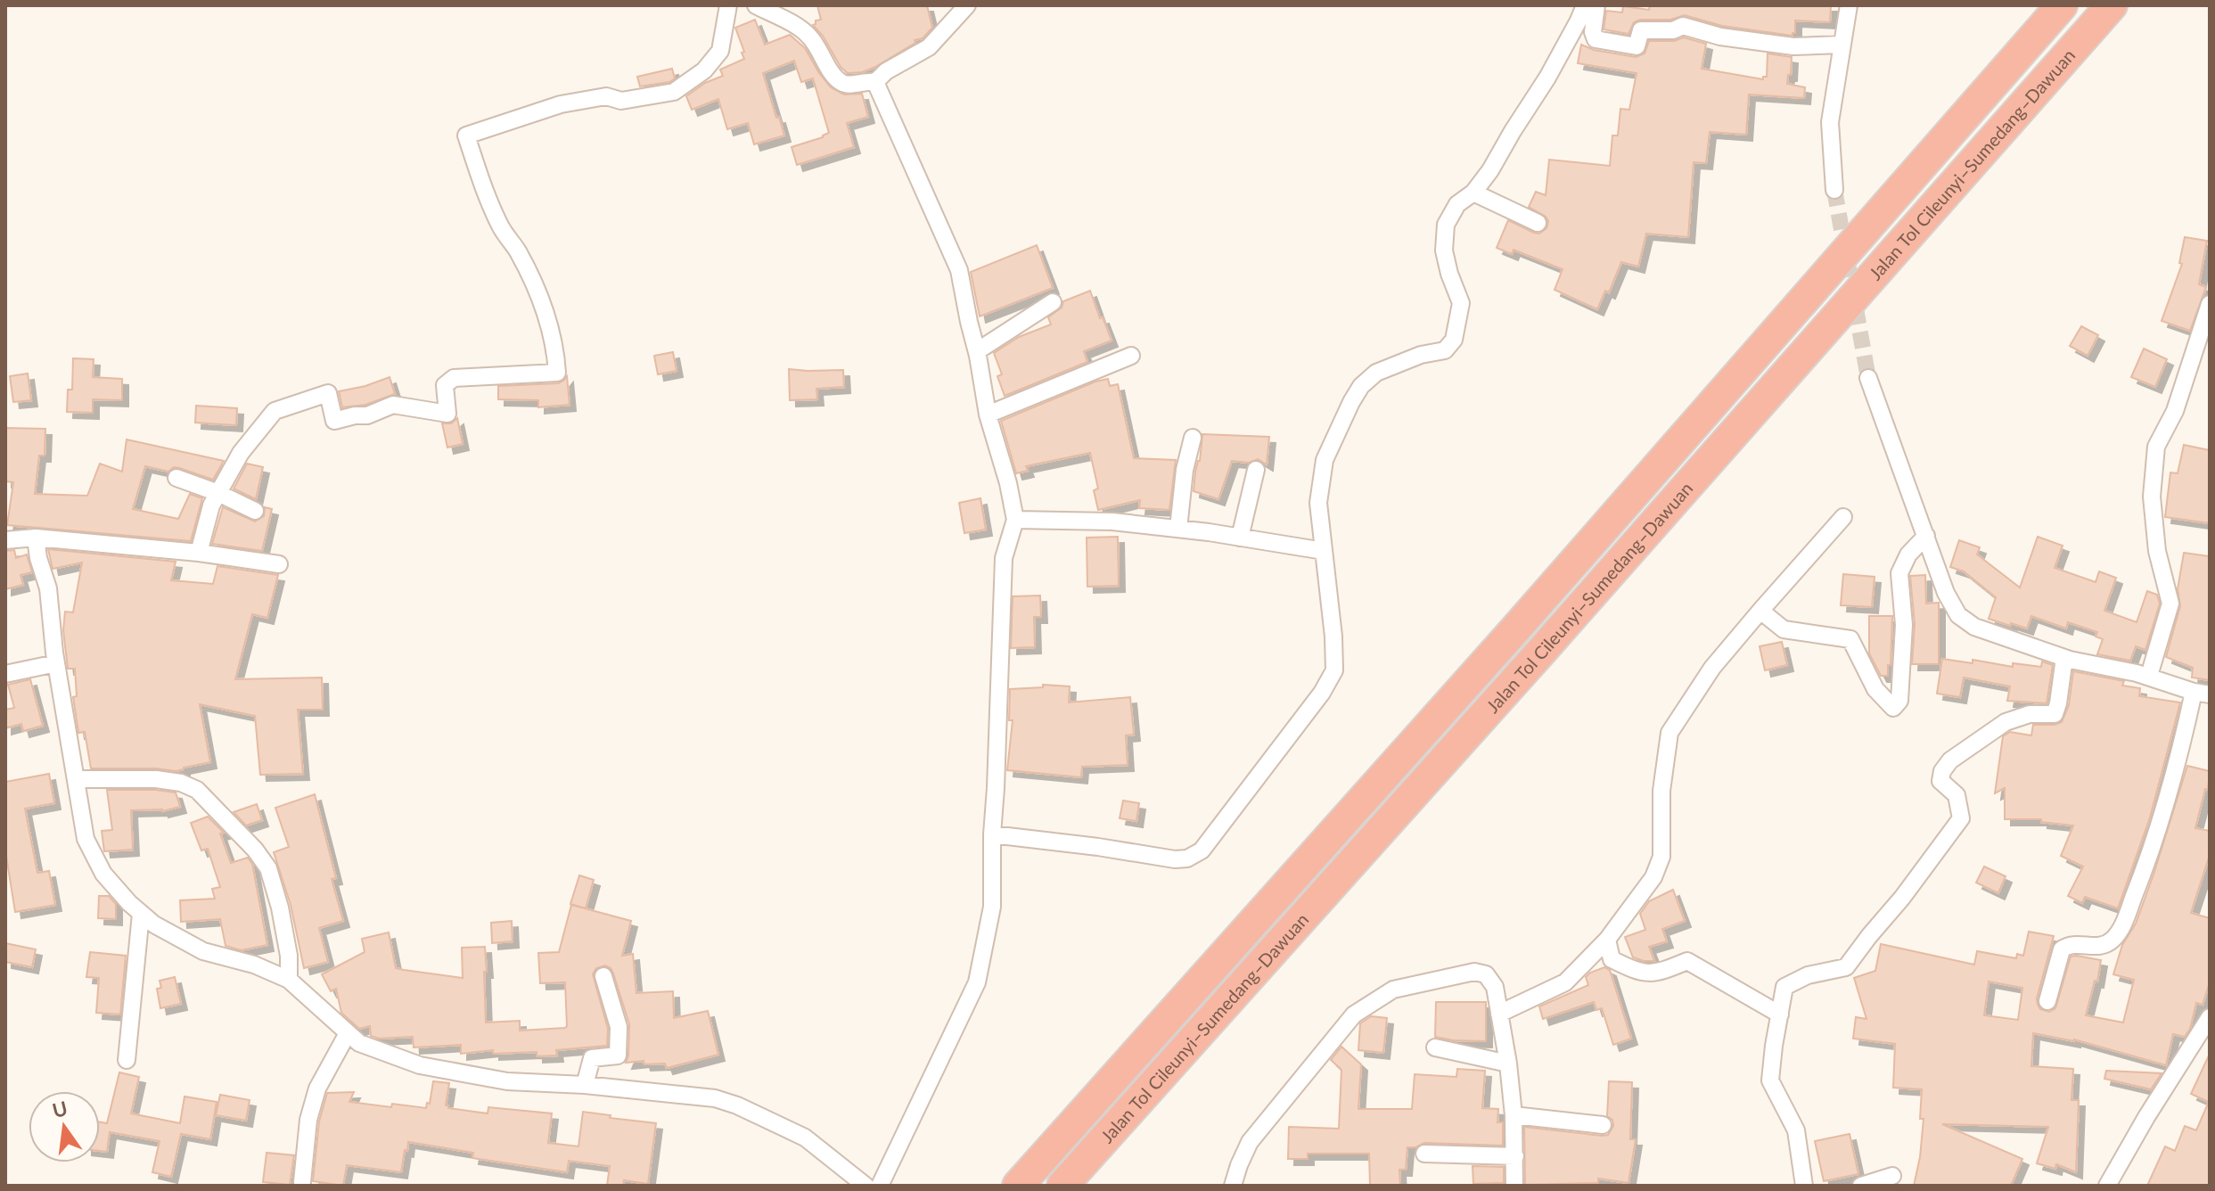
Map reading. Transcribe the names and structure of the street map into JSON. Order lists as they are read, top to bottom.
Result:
{
  "streets": {
    "highway": ["Jalan Tol Cileunyi–Sumedang–Dawuan"]
  },
  "north": "top"
}
